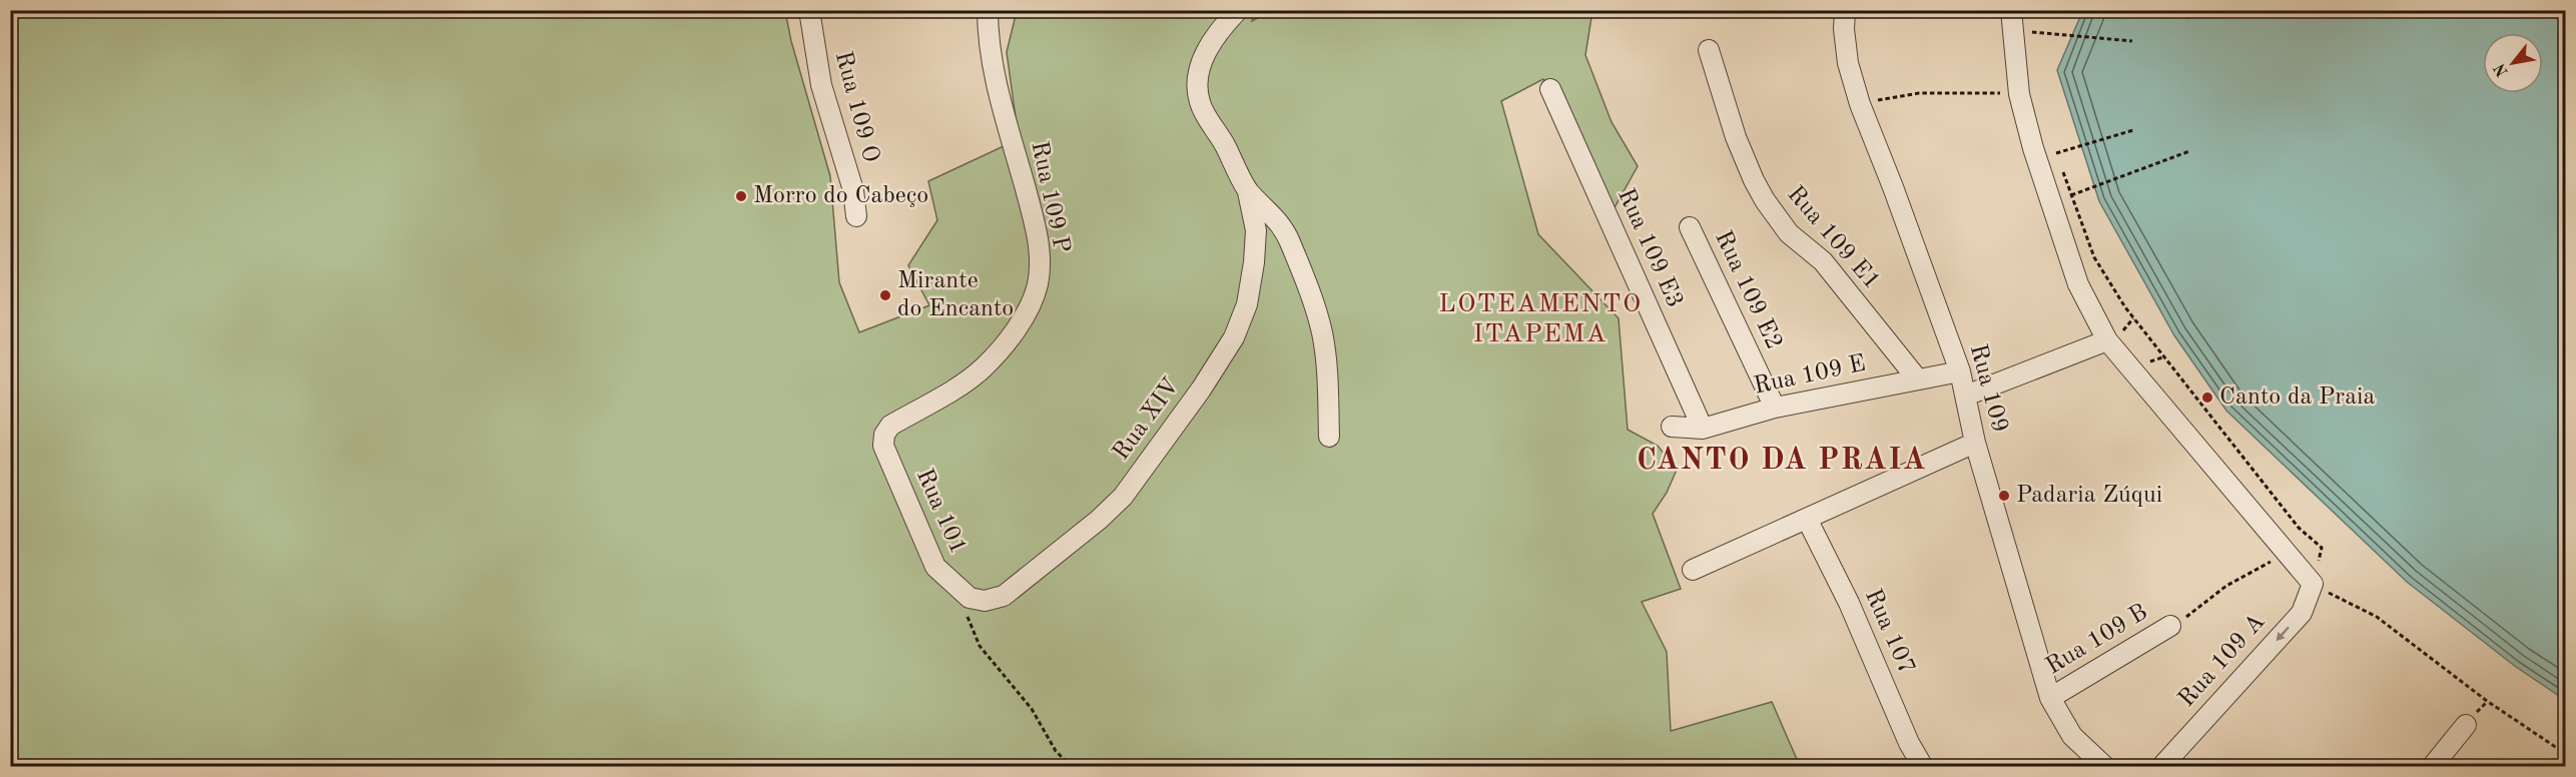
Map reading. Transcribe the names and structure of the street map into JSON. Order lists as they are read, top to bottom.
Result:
{
  "streets": {
    "street": [
      "Rua 109 O",
      "Rua 109 P",
      "Rua 109 E1",
      "Rua 109 E3",
      "Rua 109 E2",
      "Rua 109 E",
      "Rua 109",
      "Rua XIV",
      "Rua 101",
      "Rua 107",
      "Rua 109 B",
      "Rua 109 A"
    ]
  },
  "crossings": [
    ["Rua 109 P", "Rua 101"],
    ["Rua 109 E1", "Rua 109 E"],
    ["Rua 109 E3", "Rua 109 E"],
    ["Rua 109 E2", "Rua 109 E"],
    ["Rua 109 E", "Rua 109"],
    ["Rua 109", "Rua 109 B"],
    ["Rua XIV", "Rua 101"]
  ],
  "one_way": ["Rua 109 A"],
  "districts": ["LOTEAMENTO ITAPEMA", "CANTO DA PRAIA"],
  "places": [
    "Morro do Cabeço",
    "Mirante do Encanto",
    "Canto da Praia",
    "Padaria Zúqui"
  ],
  "north": "bottom left"
}
